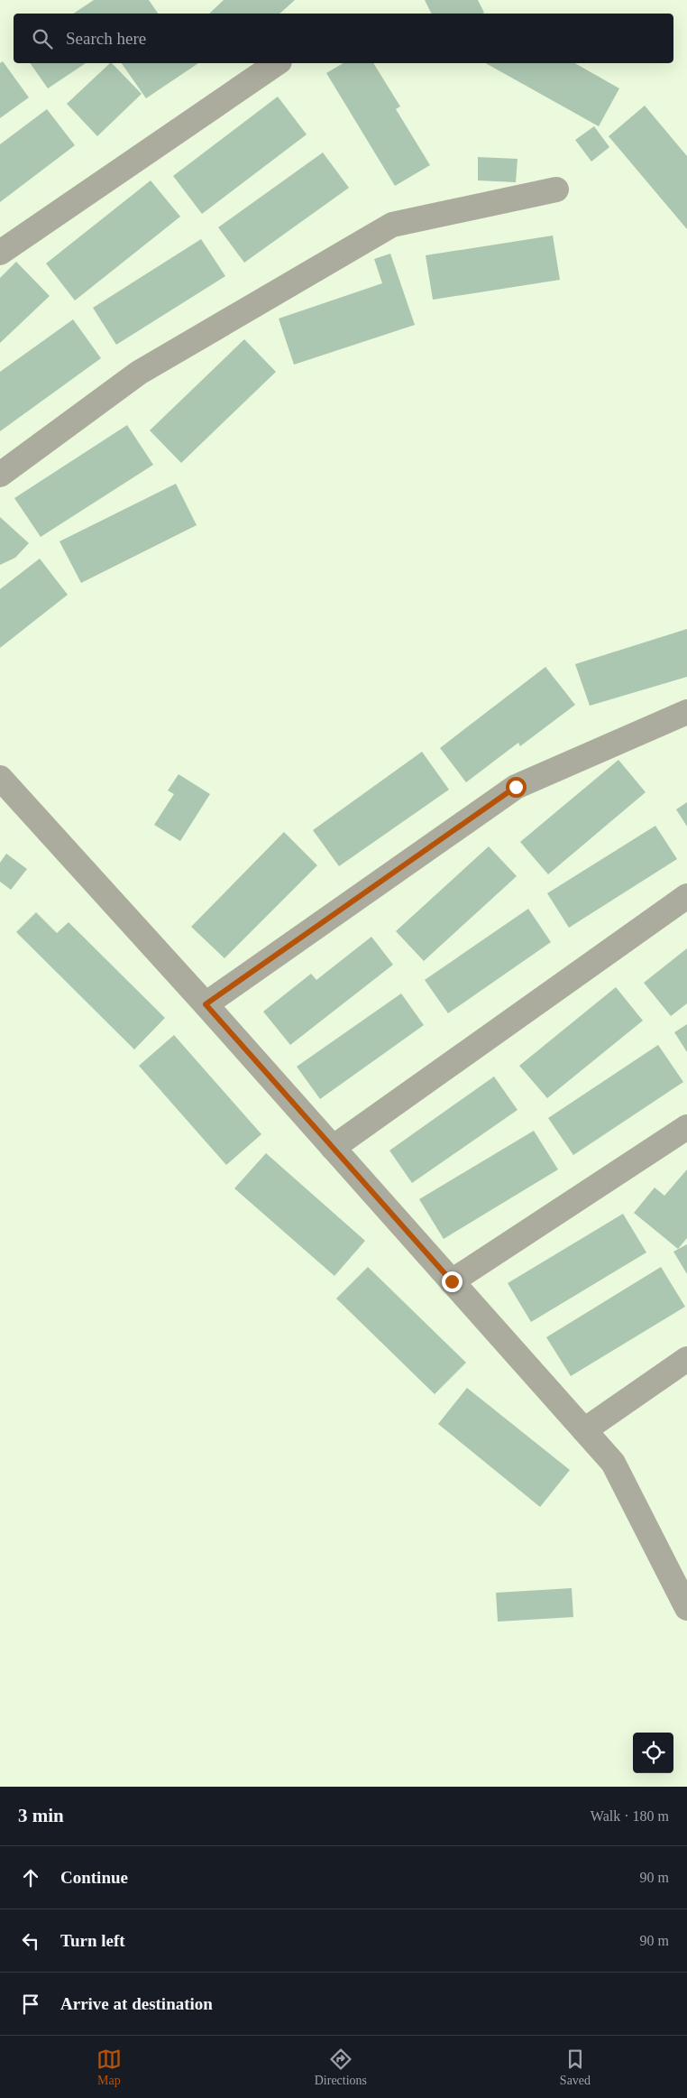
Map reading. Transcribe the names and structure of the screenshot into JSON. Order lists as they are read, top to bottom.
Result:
{
  "page": {
    "search": "Search here",
    "heading": ["3 min", "Walk · 180 m"],
    "list": [
      ["Continue", "90 m"],
      ["Turn left", "90 m"],
      "Arrive at destination"
    ],
    "nav": ["Map", "Directions", "Saved"]
  }
}
